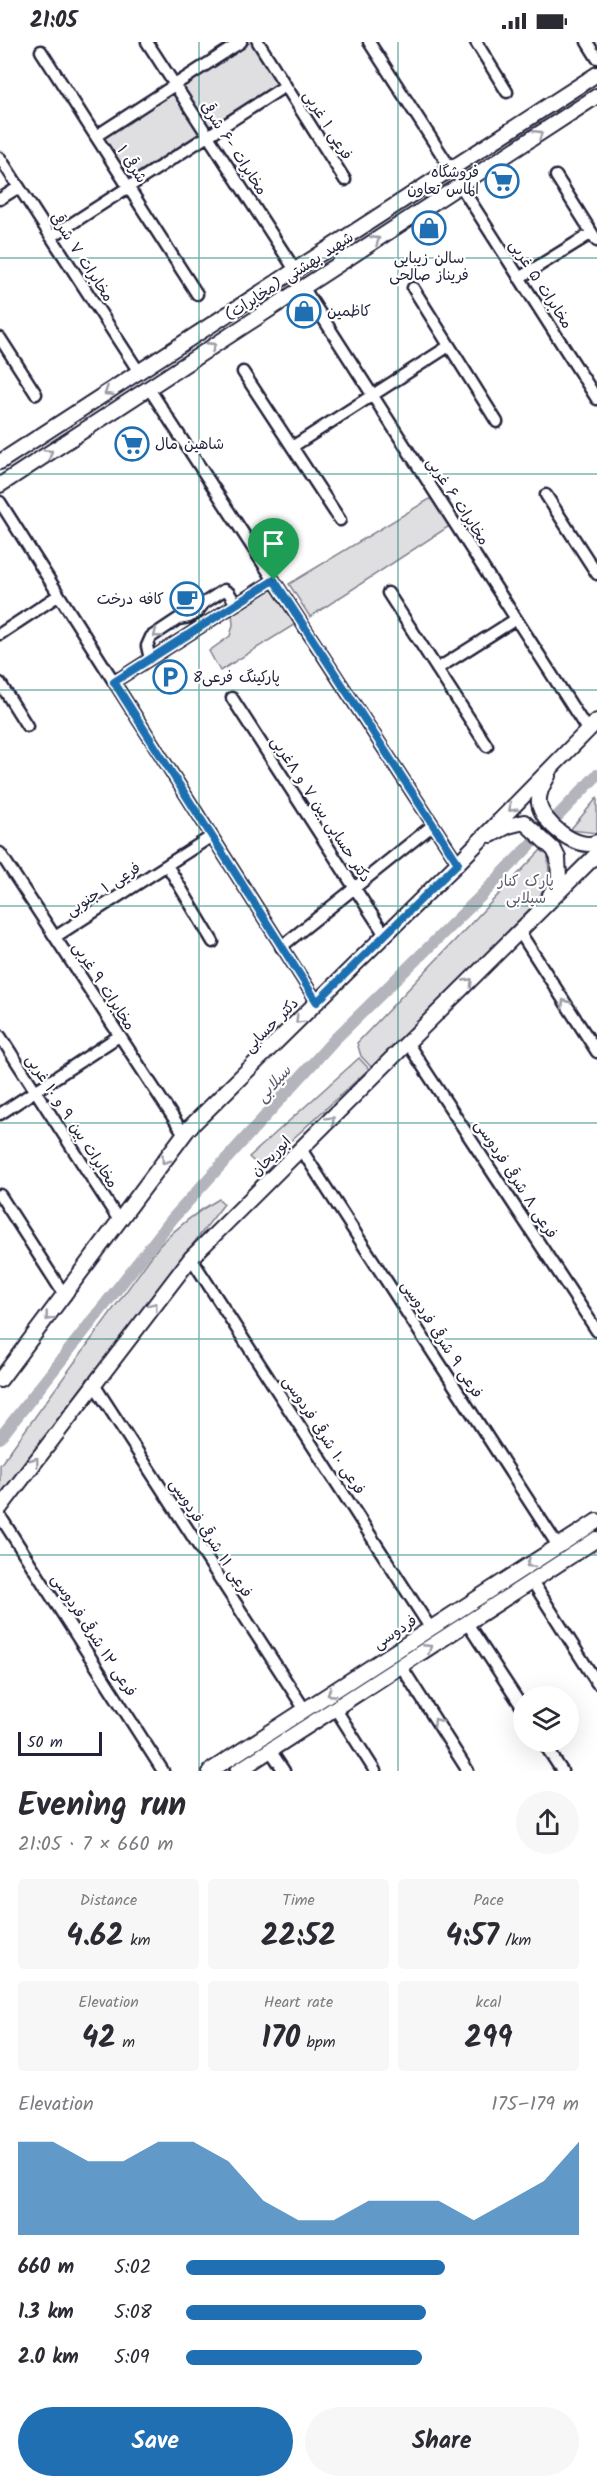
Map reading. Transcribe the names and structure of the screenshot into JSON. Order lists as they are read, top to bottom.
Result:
{
  "streets": {
    "main road": [
      "شهید بهشتی (مخابرات)",
      "دکتر حسابی",
      "ابوریحان",
      "فردوسی"
    ],
    "street": [
      "فرعی ۱ غربی",
      "مخابرات -۶ شرقی",
      "شرقی ۱",
      "مخابرات ۷ شرقی",
      "مخابرات ۵ غربی",
      "مخابرات ۶ غربی",
      "دکتر حسابی بین ۷ و ۸غربی",
      "فرعی ۱ جنوبی",
      "مخابرات ۹ غربی",
      "مخابرات بین ۹ و ۱۰ غربی",
      "فرعی ۸ شرقی فردوسی",
      "فرعی ۹ شرقی فردوسی",
      "فرعی ۱۰ شرقی فردوسی",
      "فرعی ۱۱ شرقی فردوسی",
      "فرعی ۱۲ شرقی فردوسی"
    ]
  },
  "crossings": [
    ["مخابرات -۶ شرقی", "شهید بهشتی (مخابرات)"],
    ["مخابرات ۷ شرقی", "شهید بهشتی (مخابرات)"],
    ["شهید بهشتی (مخابرات)", "مخابرات ۵ غربی"],
    ["شهید بهشتی (مخابرات)", "مخابرات ۶ غربی"],
    ["مخابرات ۶ غربی", "دکتر حسابی"],
    ["دکتر حسابی بین ۷ و ۸غربی", "دکتر حسابی"],
    ["فرعی ۱ جنوبی", "مخابرات ۹ غربی"],
    ["مخابرات ۹ غربی", "دکتر حسابی"],
    ["دکتر حسابی", "مخابرات بین ۹ و ۱۰ غربی"],
    ["ابوریحان", "فرعی ۸ شرقی فردوسی"],
    ["ابوریحان", "فرعی ۹ شرقی فردوسی"],
    ["ابوریحان", "فرعی ۱۰ شرقی فردوسی"],
    ["ابوریحان", "فرعی ۱۱ شرقی فردوسی"],
    ["فرعی ۹ شرقی فردوسی", "فردوسی"],
    ["فرعی ۱۰ شرقی فردوسی", "فردوسی"],
    ["فرعی ۱۱ شرقی فردوسی", "فردوسی"]
  ],
  "one_way": ["دکتر حسابی", "ابوریحان"],
  "water": ["سیلابی"],
  "parks": ["پارک کنار سیلابی"],
  "places": {
    "supermarket": ["فروشگاه الماس تعاون", "شاهین مال"],
    "shop": ["سالن زیبایی فریناز صالحی", "کاظمین"],
    "cafe": ["کافه درخت"],
    "parking": ["پارکینگ فرعی8"]
  },
  "scale_bar": "50 m",
  "page": {
    "status": "21:05",
    "scale": "50 m",
    "heading": ["Evening run", "21:05 · 7 × 660 m"],
    "stats": [
      ["Distance", "4.62 km"],
      ["Time", "22:52"],
      ["Pace", "4:57 /km"],
      ["Elevation", "42 m"],
      ["Heart rate", "170 bpm"],
      ["kcal", "299"]
    ],
    "chart": ["Elevation", "175–179 m"],
    "list": [
      {
        "name": "660 m",
        "note": "5:02"
      },
      {
        "name": "1.3 km",
        "note": "5:08"
      },
      {
        "name": "2.0 km",
        "note": "5:09"
      }
    ],
    "buttons": ["Save", "Share"]
  }
}
